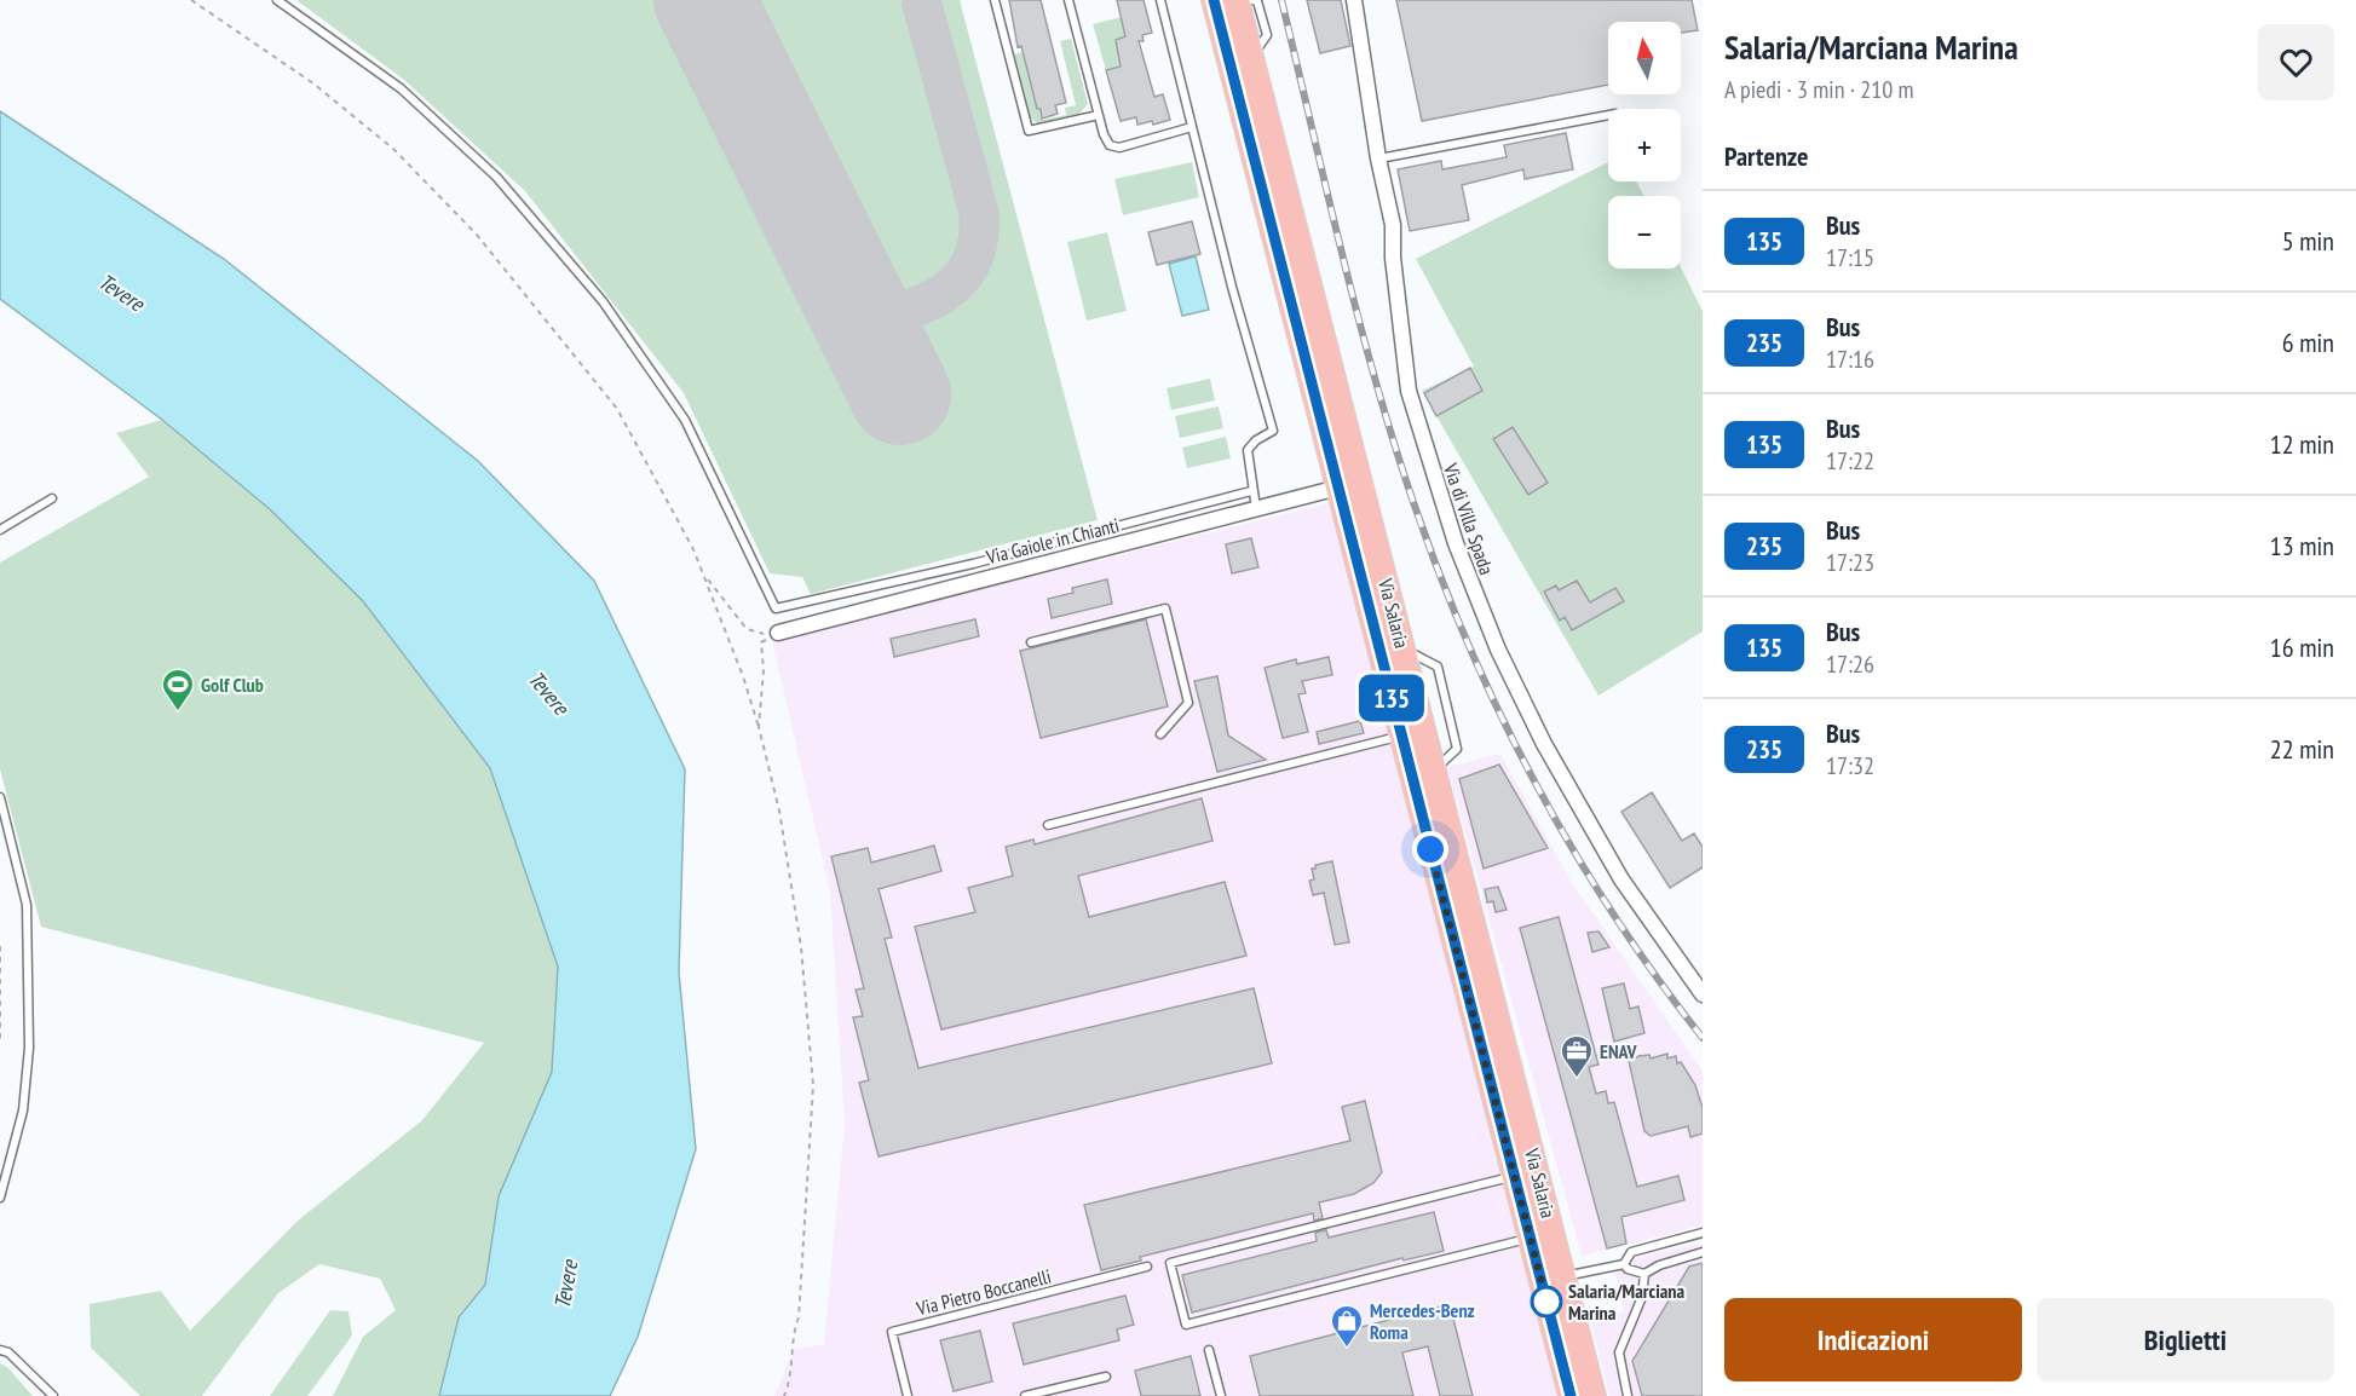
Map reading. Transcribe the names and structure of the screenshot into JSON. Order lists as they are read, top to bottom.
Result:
{
  "streets": {
    "main road": ["Via Salaria"],
    "street": ["Via di Villa Spada", "Via Gaiole in Chianti"],
    "lane": ["Via Pietro Boccanelli"]
  },
  "crossings": [
    ["Via Gaiole in Chianti", "Via Salaria"]
  ],
  "water": ["Tevere"],
  "places": {
    "sports": ["Golf Club"],
    "office": ["ENAV"],
    "other": ["Salaria/Marciana Marina"],
    "shop": ["Mercedes-Benz Roma"]
  },
  "lines": ["bus line 135"],
  "north": "top",
  "page": {
    "on_map": "135",
    "heading": [
      ["Salaria/Marciana Marina", "A piedi · 3 min · 210 m"],
      "Partenze"
    ],
    "map_buttons": ["+", "−"],
    "list": [
      {
        "mark": "135",
        "name": "Bus",
        "note": "17:15",
        "value": "5 min"
      },
      {
        "mark": "235",
        "name": "Bus",
        "note": "17:16",
        "value": "6 min"
      },
      {
        "mark": "135",
        "name": "Bus",
        "note": "17:22",
        "value": "12 min"
      },
      {
        "mark": "235",
        "name": "Bus",
        "note": "17:23",
        "value": "13 min"
      },
      {
        "mark": "135",
        "name": "Bus",
        "note": "17:26",
        "value": "16 min"
      },
      {
        "mark": "235",
        "name": "Bus",
        "note": "17:32",
        "value": "22 min"
      }
    ],
    "buttons": ["Indicazioni", "Biglietti"]
  }
}
